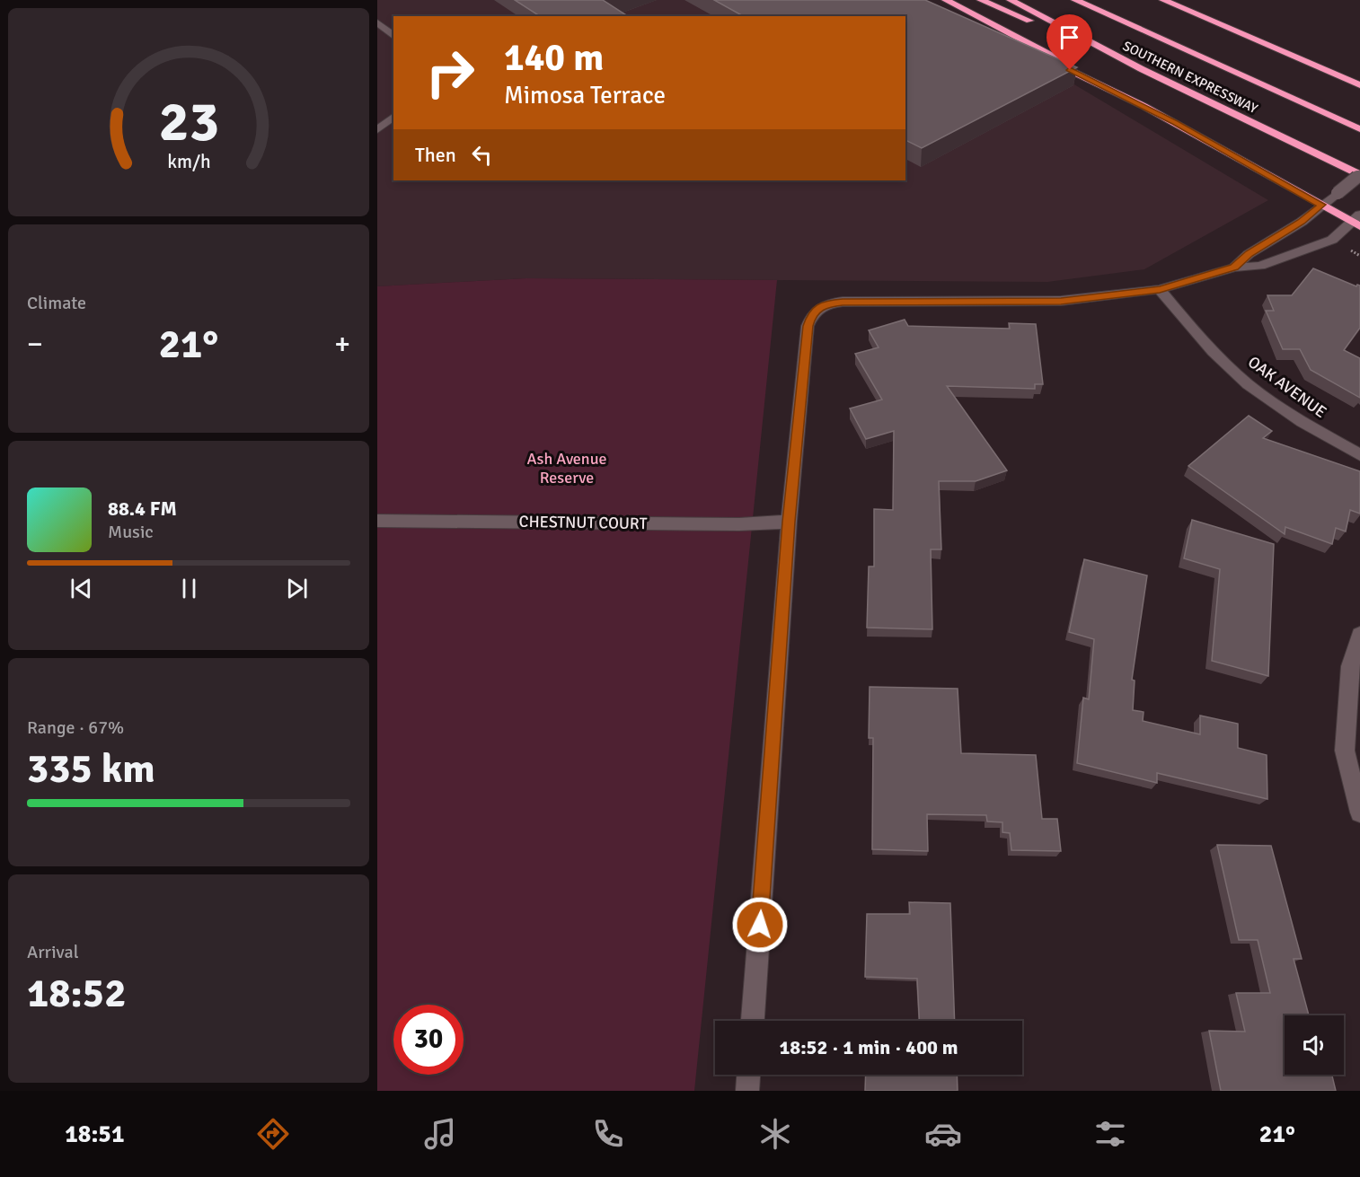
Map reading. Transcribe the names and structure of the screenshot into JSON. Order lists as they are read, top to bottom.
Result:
{
  "streets": {
    "highway": ["SOUTHERN EXPRESSWAY"],
    "street": ["OAK AVENUE", "CHESTNUT COURT"]
  },
  "parks": ["Ash Avenue Reserve"],
  "page": {
    "turn": ["140 m", "Mimosa Terrace"],
    "then": "Then",
    "tile": [
      "Climate",
      ["Range · 67%", "335 km"],
      ["Arrival", "18:52"]
    ],
    "heat": ["−", "21°", "+"],
    "song": ["88.4 FM", "Music"],
    "limit": "30",
    "trip": "18:52 · 1 min · 400 m",
    "tabs": ["18:51", "21°"],
    "gauge": ["23", "km/h"]
  }
}
